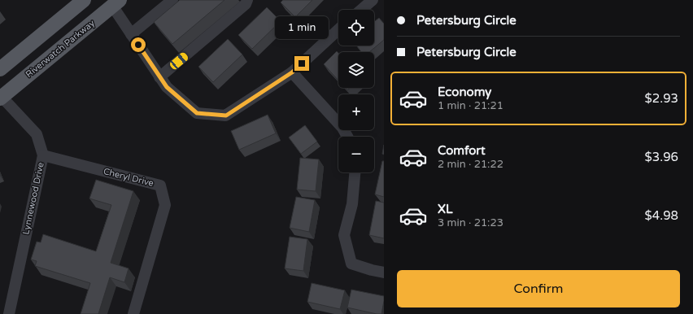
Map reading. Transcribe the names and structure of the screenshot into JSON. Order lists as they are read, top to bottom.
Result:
{
  "streets": {
    "main road": ["Riverwatch Parkway"],
    "street": ["Cheryl Drive", "Lynnewood Drive"]
  },
  "crossings": [
    ["Riverwatch Parkway", "Lynnewood Drive"],
    ["Cheryl Drive", "Lynnewood Drive"]
  ],
  "page": {
    "banner": ["Petersburg Circle", "Petersburg Circle"],
    "map_buttons": ["+", "−"],
    "bubble": "1 min",
    "list": [
      {
        "name": "Economy",
        "note": "1 min · 21:21",
        "value": "$2.93"
      },
      {
        "name": "Comfort",
        "note": "2 min · 21:22",
        "value": "$3.96"
      },
      {
        "name": "XL",
        "note": "3 min · 21:23",
        "value": "$4.98"
      }
    ],
    "buttons": "Confirm"
  }
}
